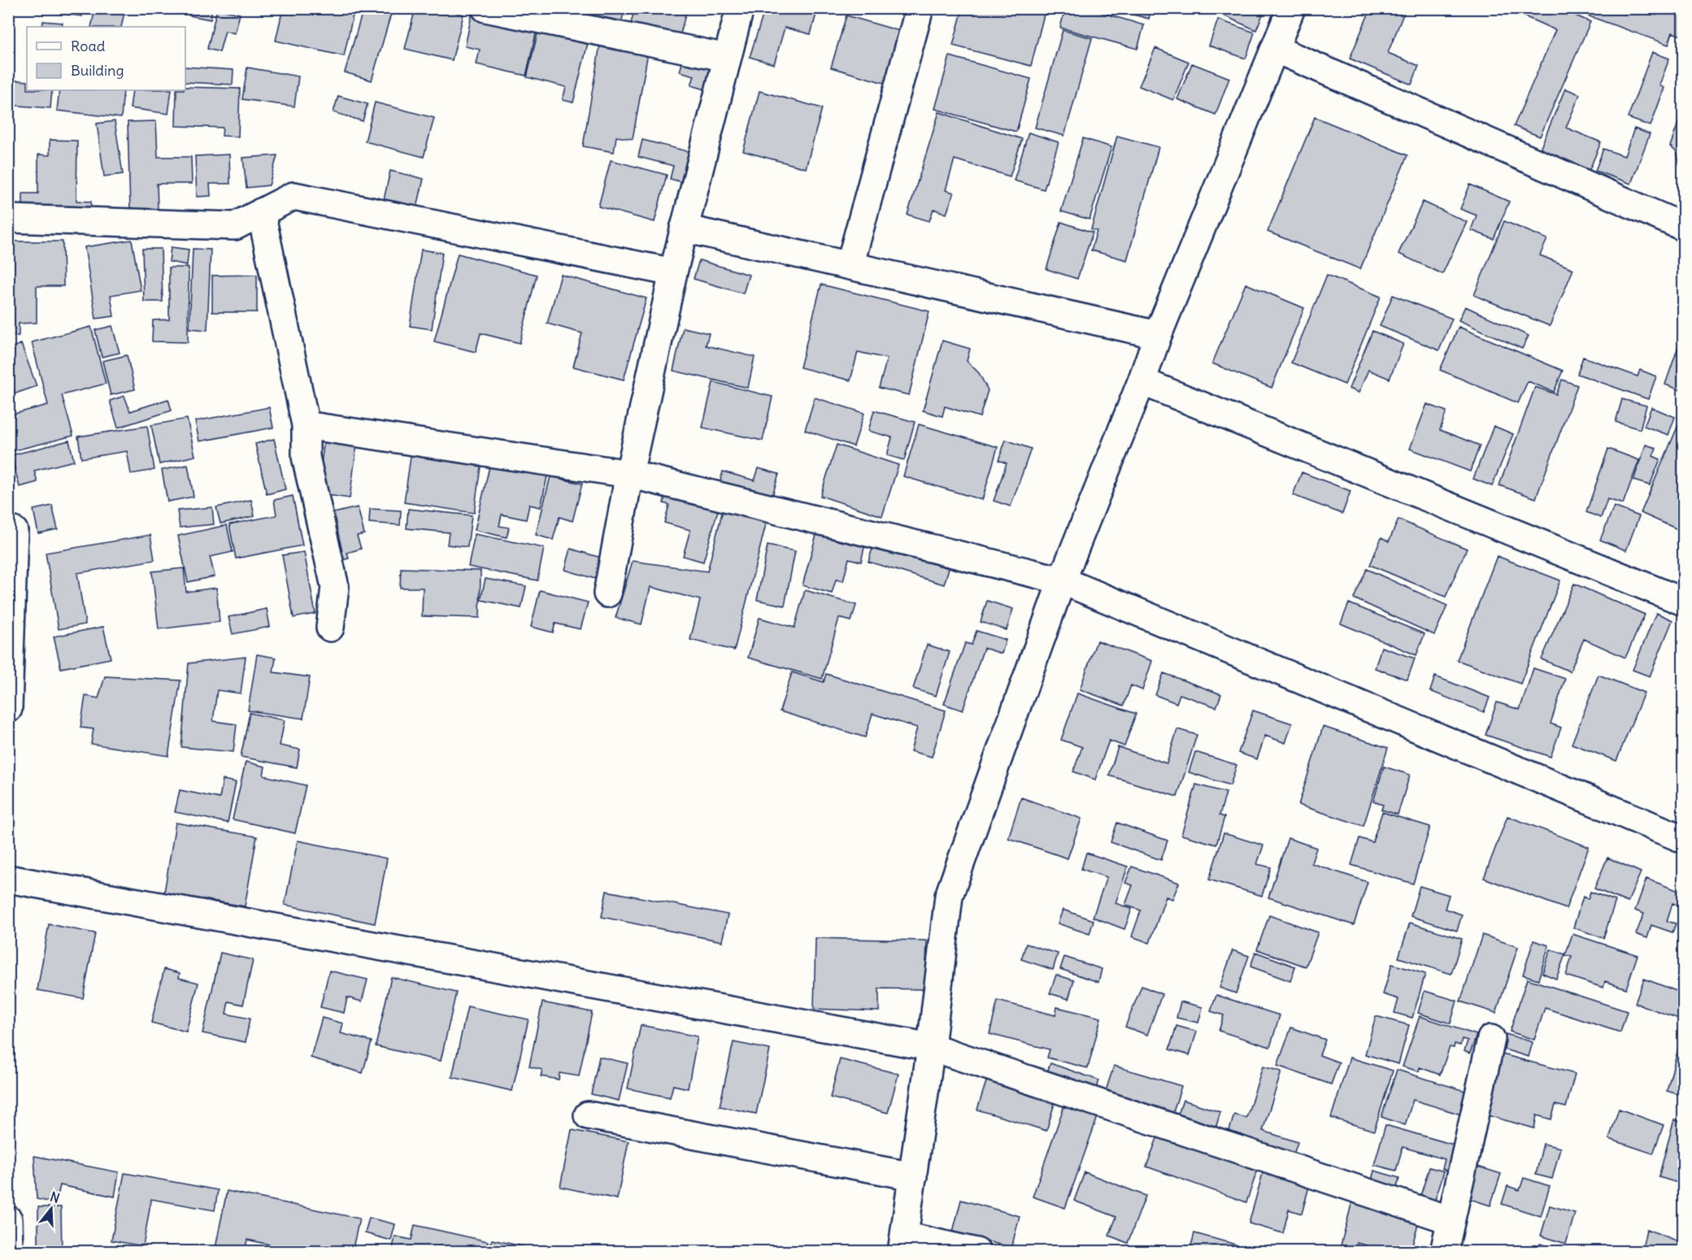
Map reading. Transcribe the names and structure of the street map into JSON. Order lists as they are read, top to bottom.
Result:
{
  "legend": ["Road", "Building"],
  "north": "top"
}
